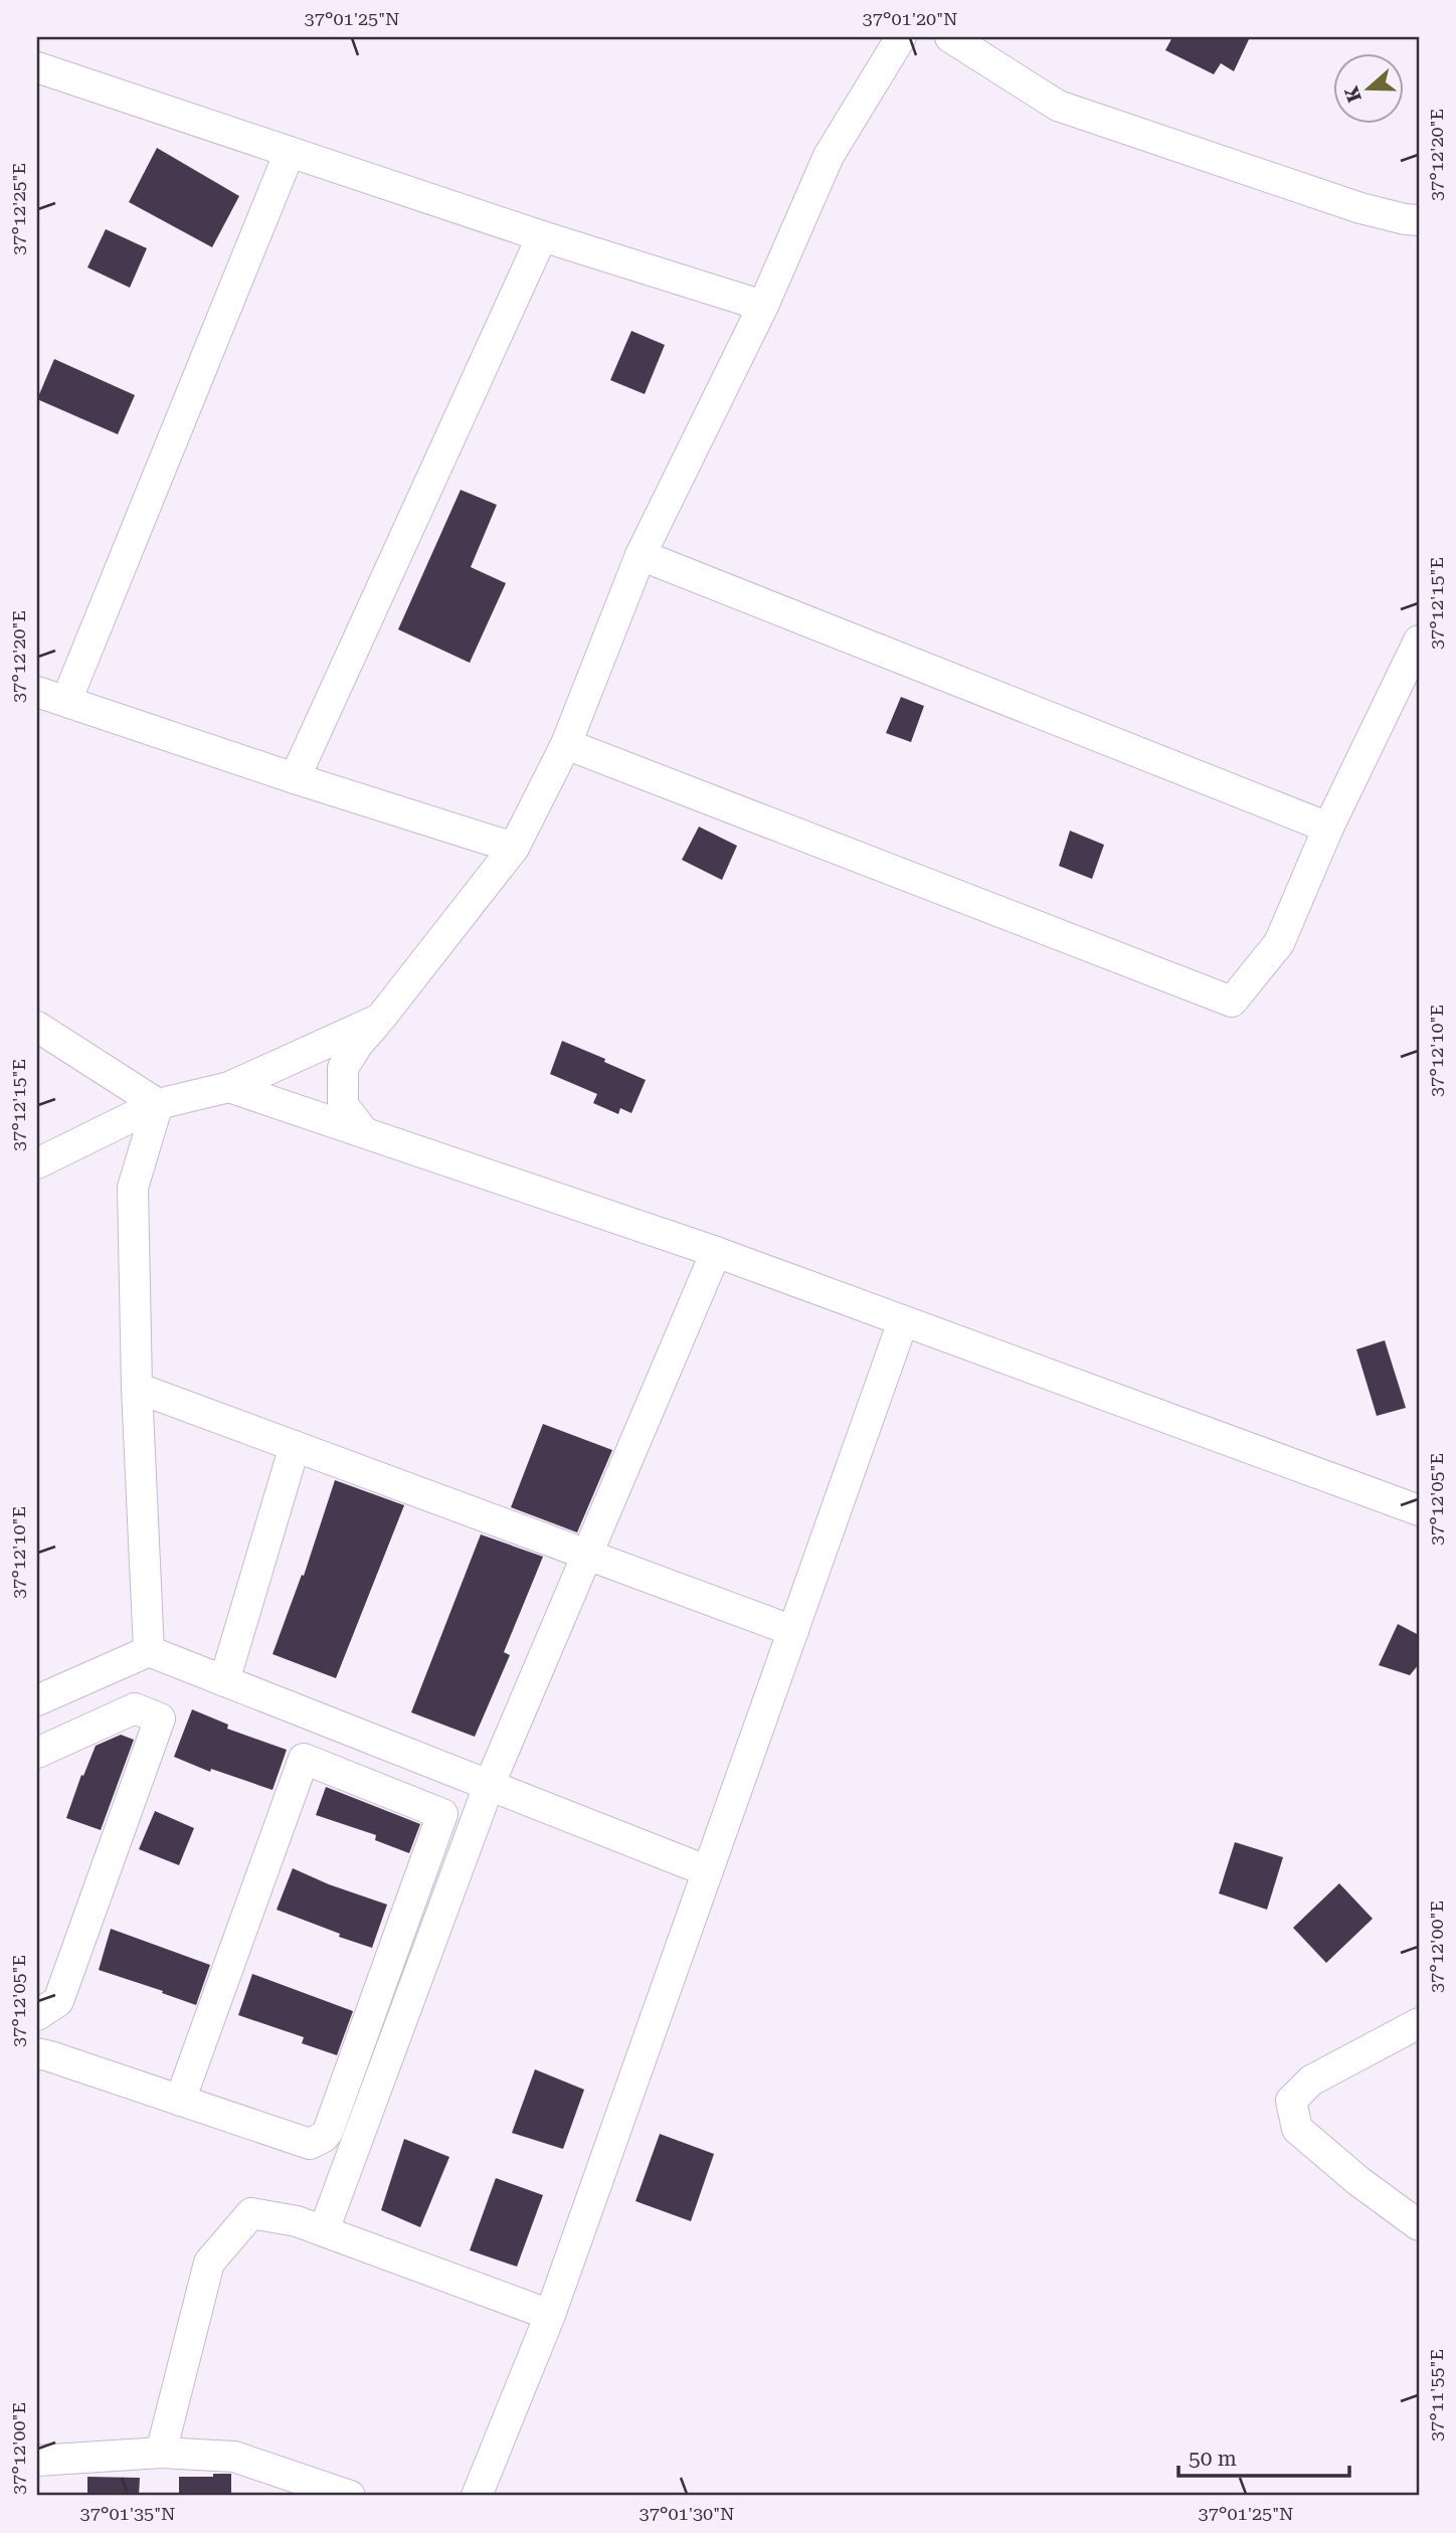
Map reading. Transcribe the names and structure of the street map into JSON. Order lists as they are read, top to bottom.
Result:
{
  "scale_bar": "50 m",
  "north": "left",
  "coordinates": [
    "37°01'25\"N",
    "37°01'20\"N",
    "37°12'20\"E",
    "37°12'25\"E",
    "37°12'15\"E",
    "37°12'10\"E",
    "37°12'05\"E",
    "37°12'00\"E",
    "37°11'55\"E",
    "37°01'35\"N",
    "37°01'30\"N"
  ]
}
